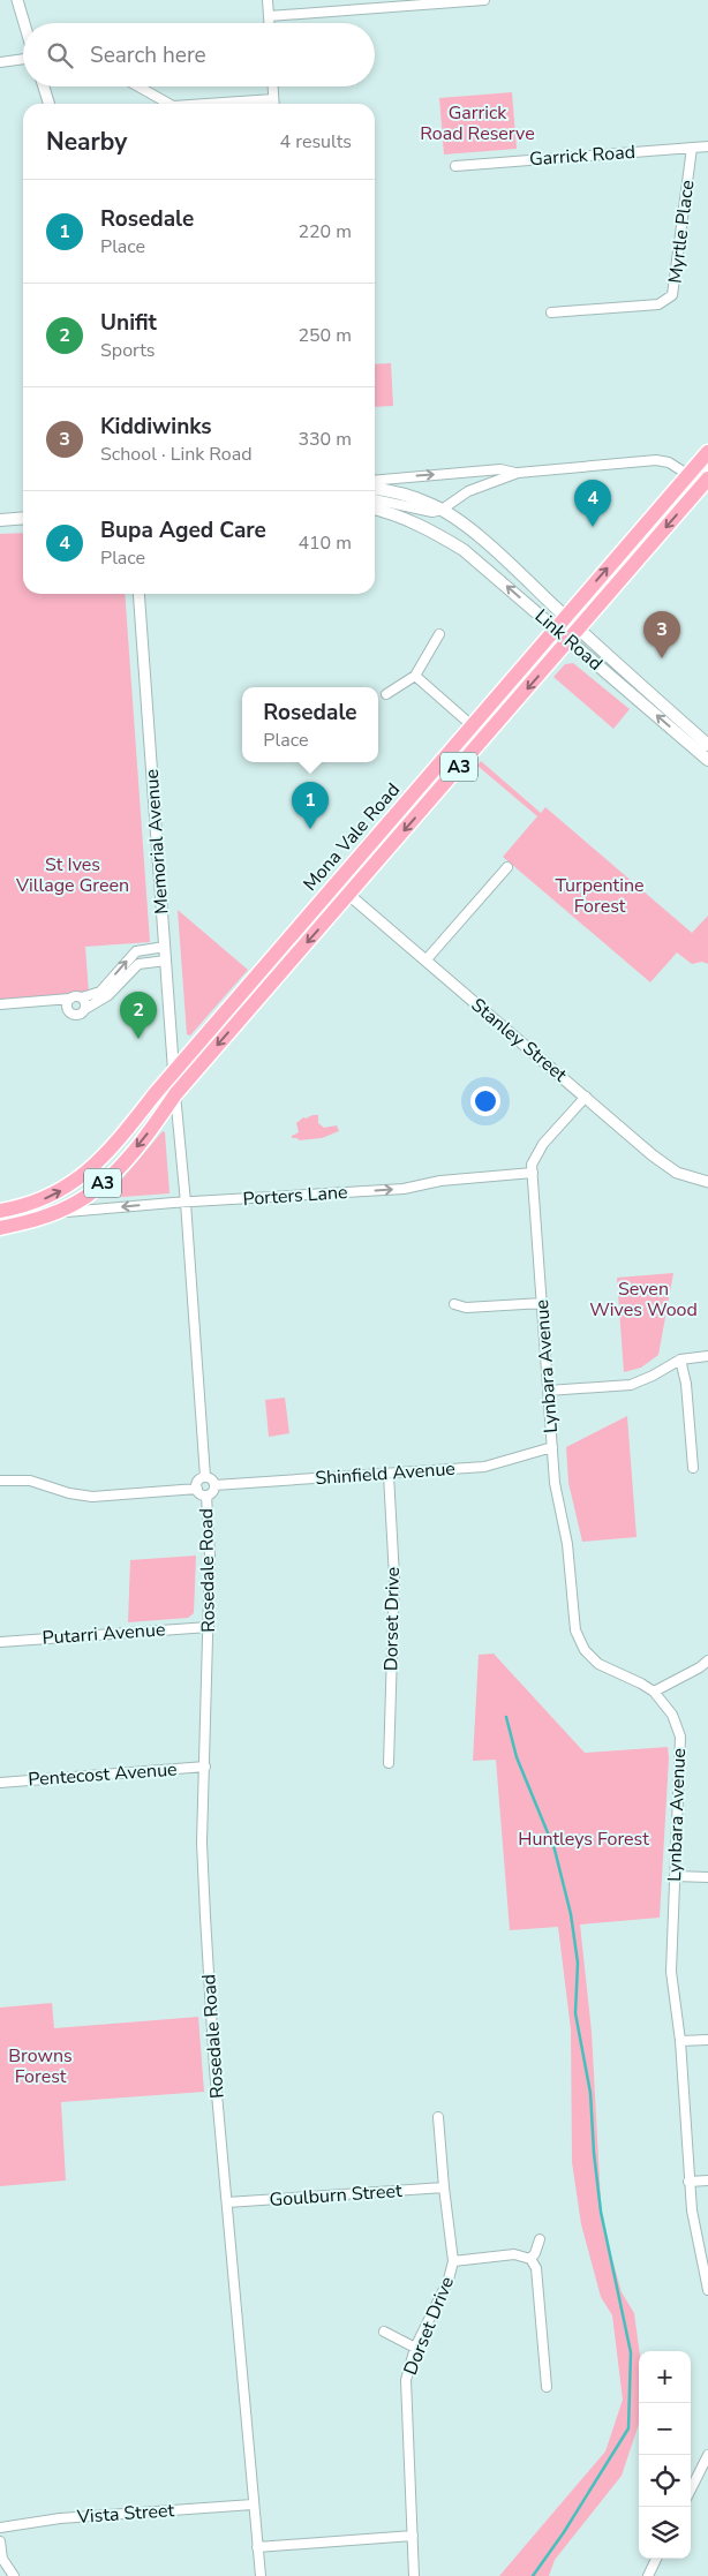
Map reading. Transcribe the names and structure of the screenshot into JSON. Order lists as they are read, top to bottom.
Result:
{
  "streets": {
    "highway": ["A3", "Mona Vale Road"],
    "main road": ["Link Road"],
    "street": [
      "Garrick Road",
      "Myrtle Place",
      "Memorial Avenue",
      "Stanley Street",
      "Porters Lane",
      "Lynbara Avenue",
      "Shinfield Avenue",
      "Rosedale Road",
      "Dorset Drive",
      "Putarri Avenue",
      "Pentecost Avenue",
      "Goulburn Street",
      "Vista Street"
    ]
  },
  "crossings": [
    ["Garrick Road", "Myrtle Place"],
    ["Link Road", "Mona Vale Road"],
    ["Mona Vale Road", "Memorial Avenue"],
    ["Mona Vale Road", "Stanley Street"],
    ["Mona Vale Road", "Porters Lane"],
    ["Stanley Street", "Lynbara Avenue"],
    ["Porters Lane", "Lynbara Avenue"],
    ["Lynbara Avenue", "Shinfield Avenue"],
    ["Shinfield Avenue", "Rosedale Road"],
    ["Shinfield Avenue", "Dorset Drive"],
    ["Rosedale Road", "Putarri Avenue"],
    ["Rosedale Road", "Pentecost Avenue"],
    ["Rosedale Road", "Goulburn Street"],
    ["Rosedale Road", "Vista Street"],
    ["Dorset Drive", "Goulburn Street"]
  ],
  "parks": [
    "Garrick Road Reserve",
    "St Ives Village Green",
    "Turpentine Forest",
    "Seven Wives Wood",
    "Huntleys Forest",
    "Browns Forest"
  ],
  "page": {
    "search": "Search here",
    "heading": ["Nearby", "4 results"],
    "list": [
      {
        "mark": "1",
        "name": "Rosedale",
        "note": "Place",
        "value": "220 m"
      },
      {
        "mark": "2",
        "name": "Unifit",
        "note": "Sports",
        "value": "250 m"
      },
      {
        "mark": "3",
        "name": "Kiddiwinks",
        "note": "School · Link Road",
        "value": "330 m"
      },
      {
        "mark": "4",
        "name": "Bupa Aged Care",
        "note": "Place",
        "value": "410 m"
      }
    ],
    "pins": [
      "4",
      "3",
      "1",
      "2"
    ],
    "popup": ["Rosedale", "Place"],
    "map_buttons": ["+", "−"]
  }
}
